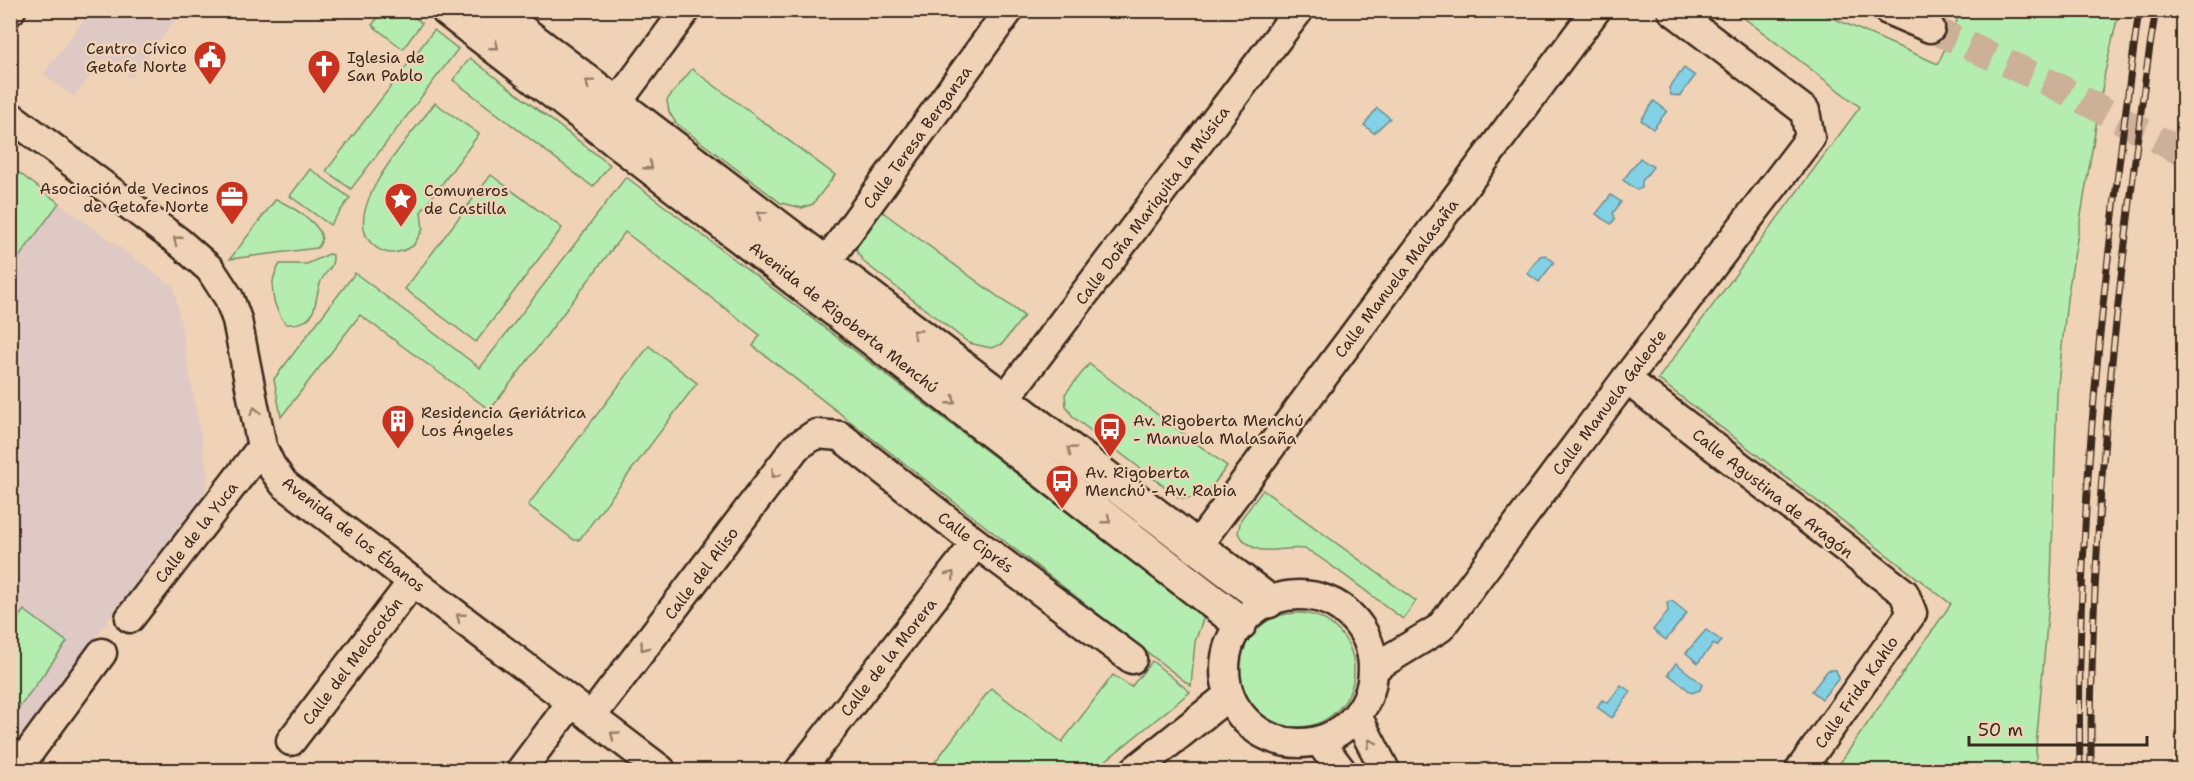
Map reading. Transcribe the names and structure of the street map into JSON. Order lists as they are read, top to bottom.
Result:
{
  "streets": {
    "street": [
      "Calle Teresa Berganza",
      "Calle Doña Mariquita la Música",
      "Calle Manuela Malasaña",
      "Avenida de Rigoberta Menchú",
      "Calle Manuela Galeote",
      "Calle Agustina de Aragón",
      "Calle de la Yuca",
      "Avenida de los Ébanos",
      "Calle Ciprés",
      "Calle del Aliso",
      "Calle de la Morera",
      "Calle del Melocotón",
      "Calle Frida Kahlo"
    ]
  },
  "crossings": [
    ["Calle Teresa Berganza", "Avenida de Rigoberta Menchú"],
    ["Calle Doña Mariquita la Música", "Avenida de Rigoberta Menchú"],
    ["Calle Manuela Malasaña", "Avenida de Rigoberta Menchú"],
    ["Avenida de Rigoberta Menchú", "Calle Manuela Galeote"],
    ["Calle Manuela Galeote", "Calle Agustina de Aragón"],
    ["Calle Agustina de Aragón", "Calle Frida Kahlo"],
    ["Calle de la Yuca", "Avenida de los Ébanos"],
    ["Avenida de los Ébanos", "Calle del Aliso"],
    ["Avenida de los Ébanos", "Calle del Melocotón"],
    ["Calle Ciprés", "Calle del Aliso"],
    ["Calle Ciprés", "Calle de la Morera"]
  ],
  "one_way": ["Avenida de los Ébanos", "Calle del Aliso", "Calle de la Morera"],
  "places": {
    "public building": ["Centro Cívico Getafe Norte"],
    "church": ["Iglesia de San Pablo"],
    "office": ["Asociación de Vecinos de Getafe Norte"],
    "place": ["Comuneros de Castilla"],
    "building": ["Residencia Geriátrica Los Ángeles"],
    "bus stop": ["Av. Rigoberta Menchú - Manuela Malasaña", "Av. Rigoberta Menchú - Av. Rabia"]
  },
  "scale_bar": "50 m"
}
